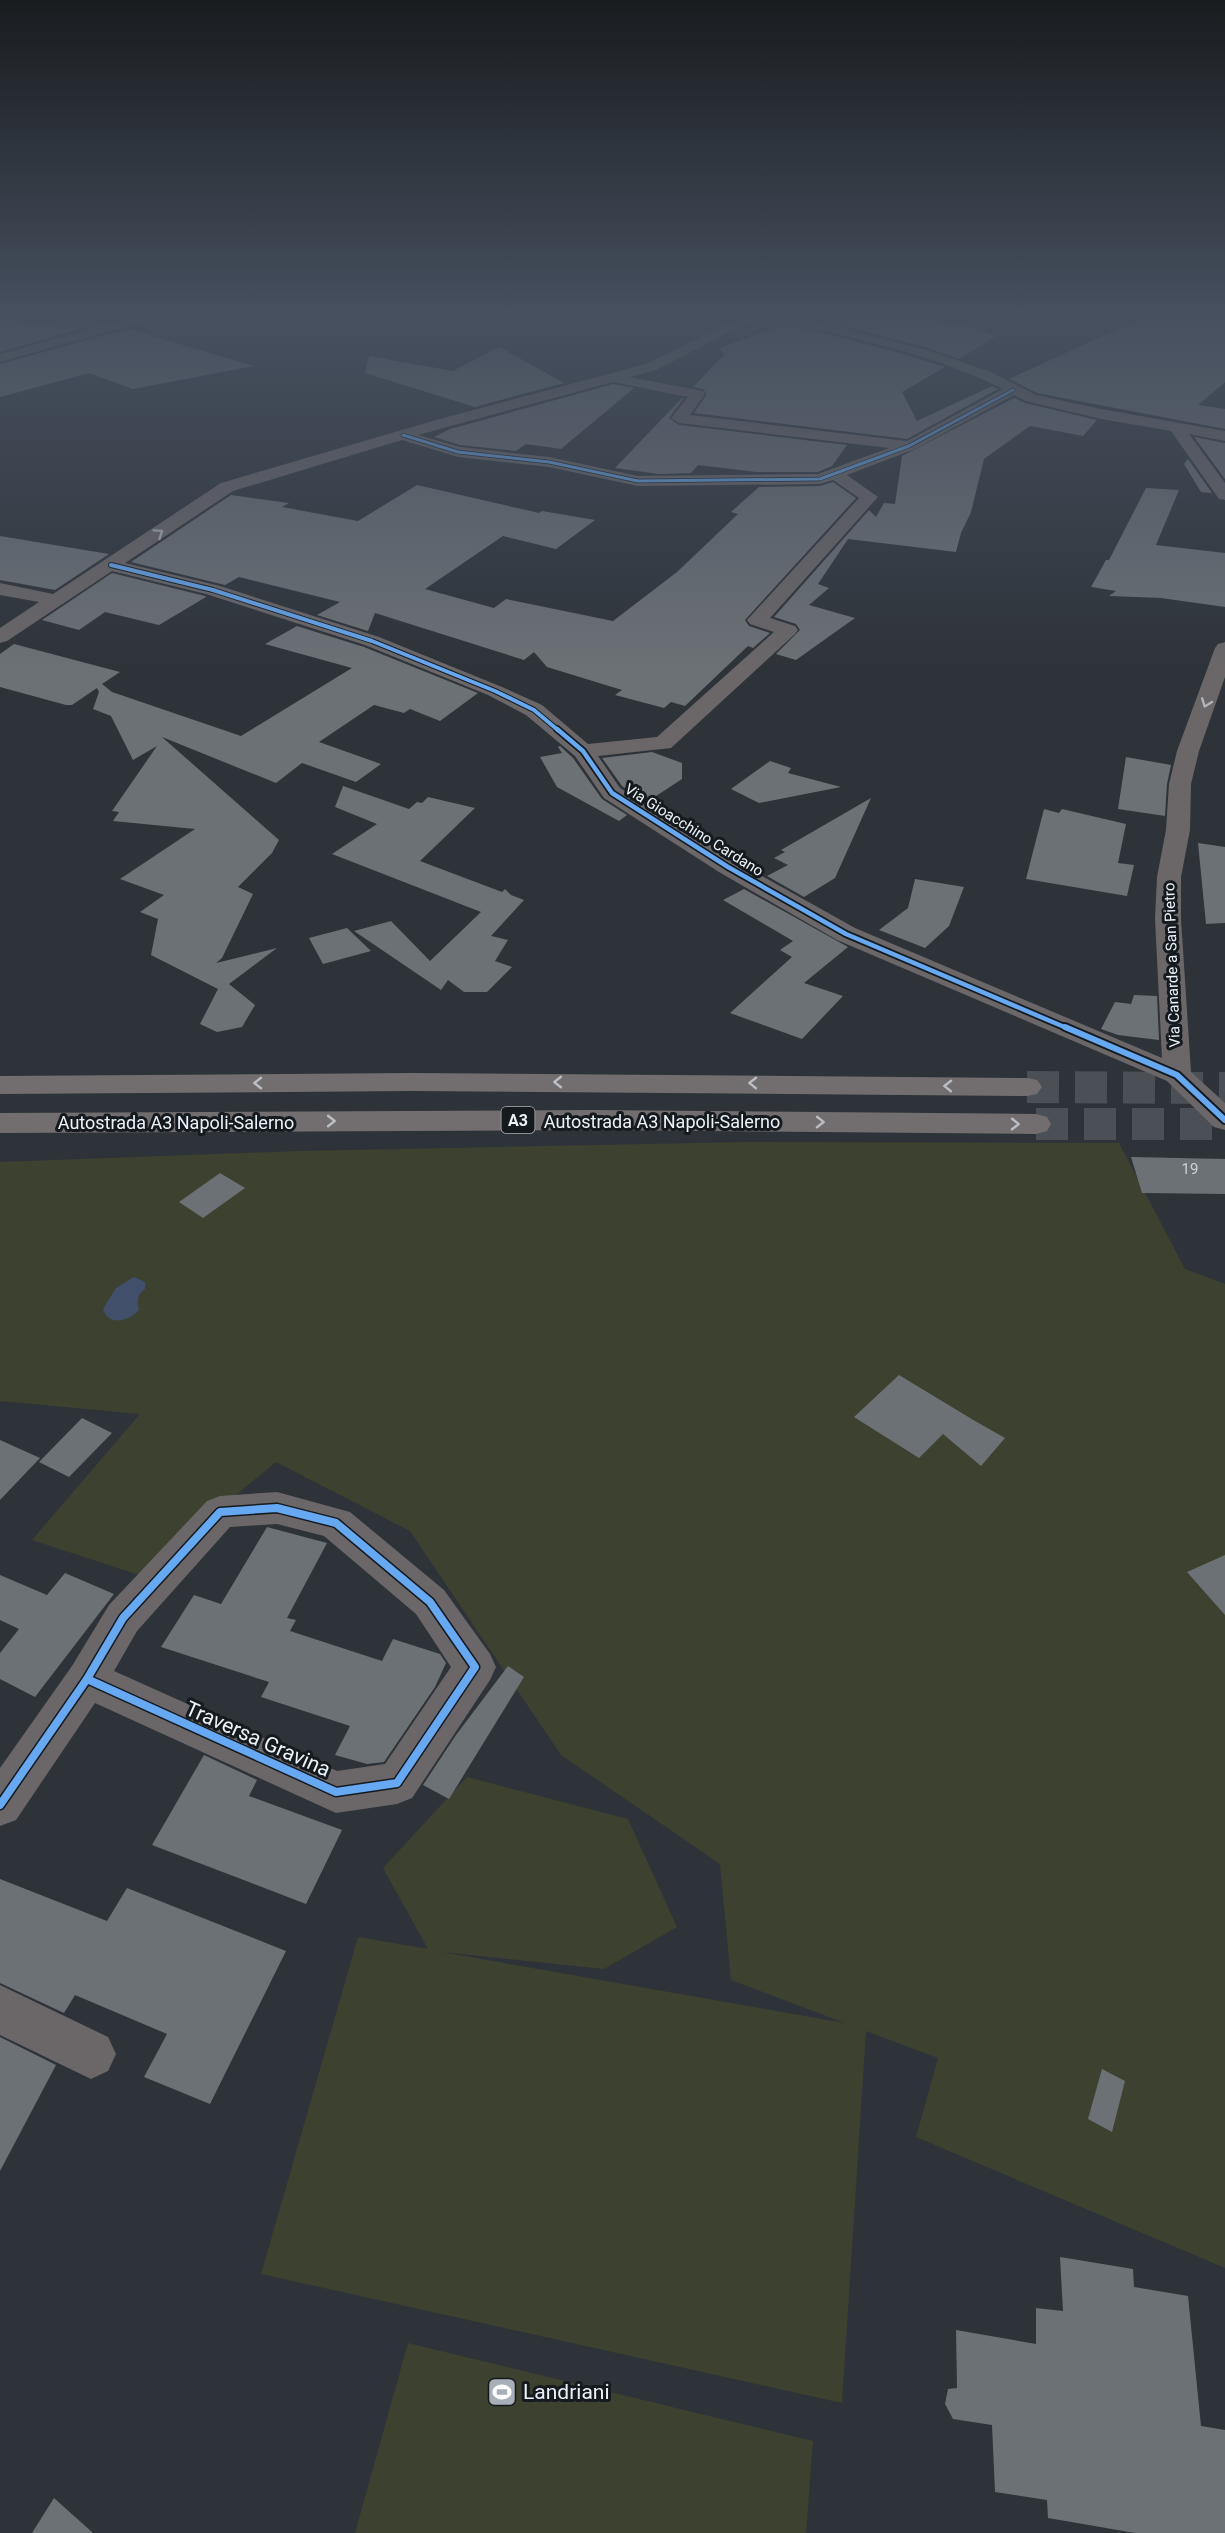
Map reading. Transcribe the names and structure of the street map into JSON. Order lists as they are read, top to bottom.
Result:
{
  "streets": {
    "highway": ["A3", "Autostrada A3 Napoli-Salerno"],
    "street": ["Via Gioacchino Cardano", "Via Canarde a San Pietro", "Traversa Gravina"]
  },
  "crossings": [
    ["Via Gioacchino Cardano", "Via Canarde a San Pietro"]
  ],
  "one_way": ["Via Canarde a San Pietro"],
  "places": {
    "sports": ["Landriani"]
  },
  "house_numbers": ["19"]
}
